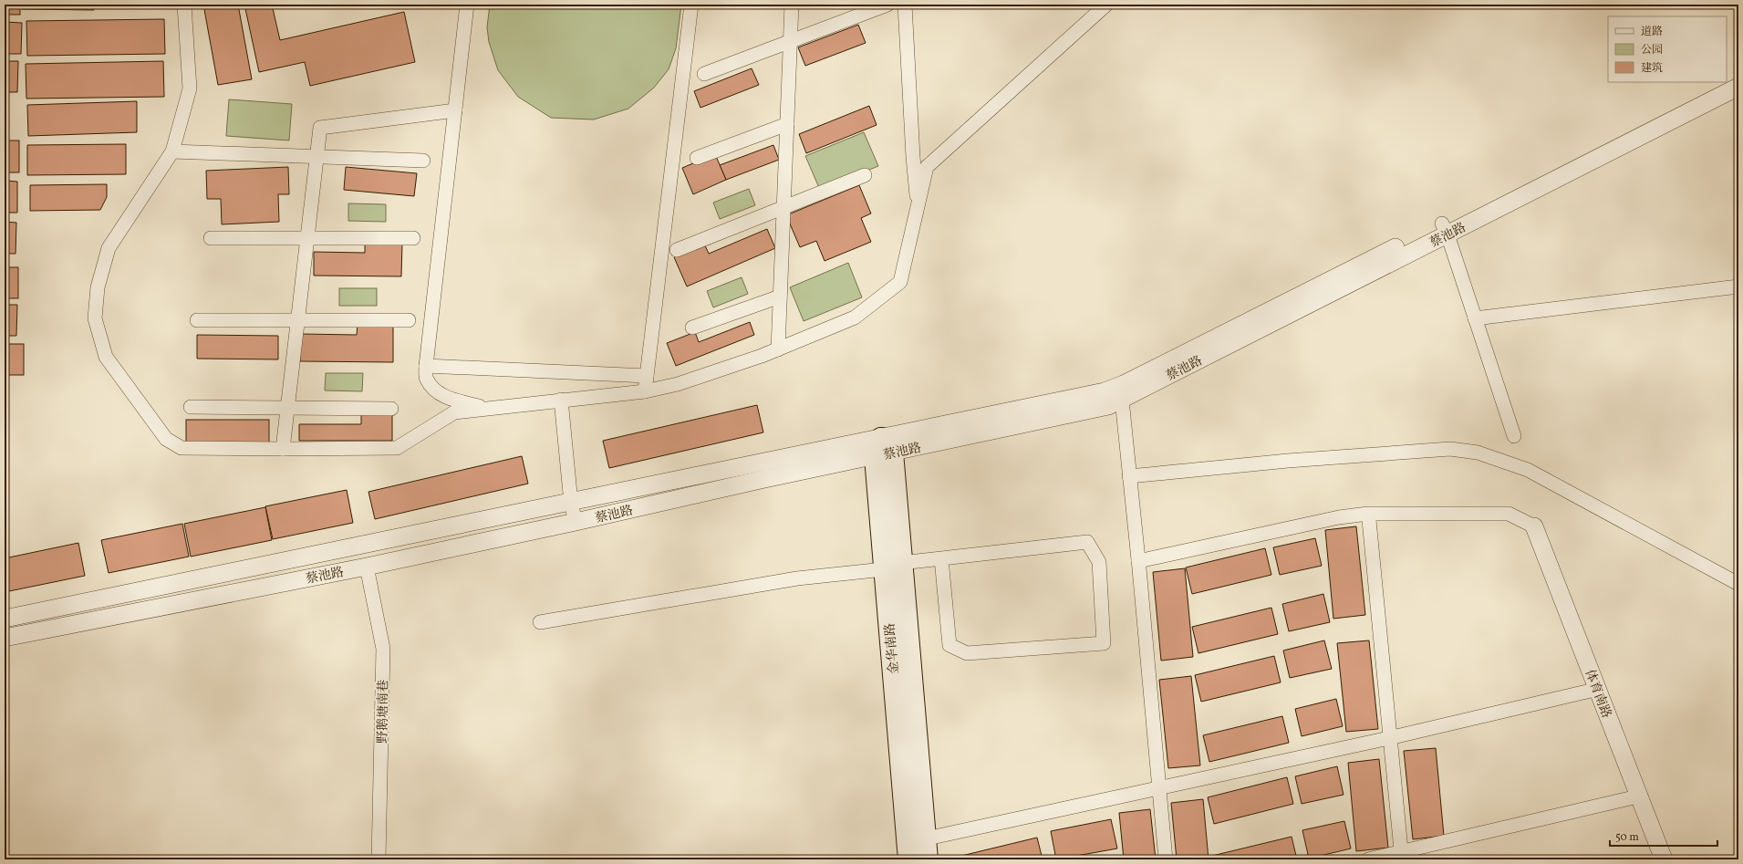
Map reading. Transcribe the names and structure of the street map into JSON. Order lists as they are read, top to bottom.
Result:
{
  "streets": {
    "main road": ["金华南路"],
    "street": ["蔡池路", "体育南路", "野鹅塘南巷"]
  },
  "crossings": [
    ["蔡池路", "金华南路"],
    ["蔡池路", "野鹅塘南巷"]
  ],
  "legend": ["道路", "公园", "建筑"],
  "scale_bar": "50 m"
}
